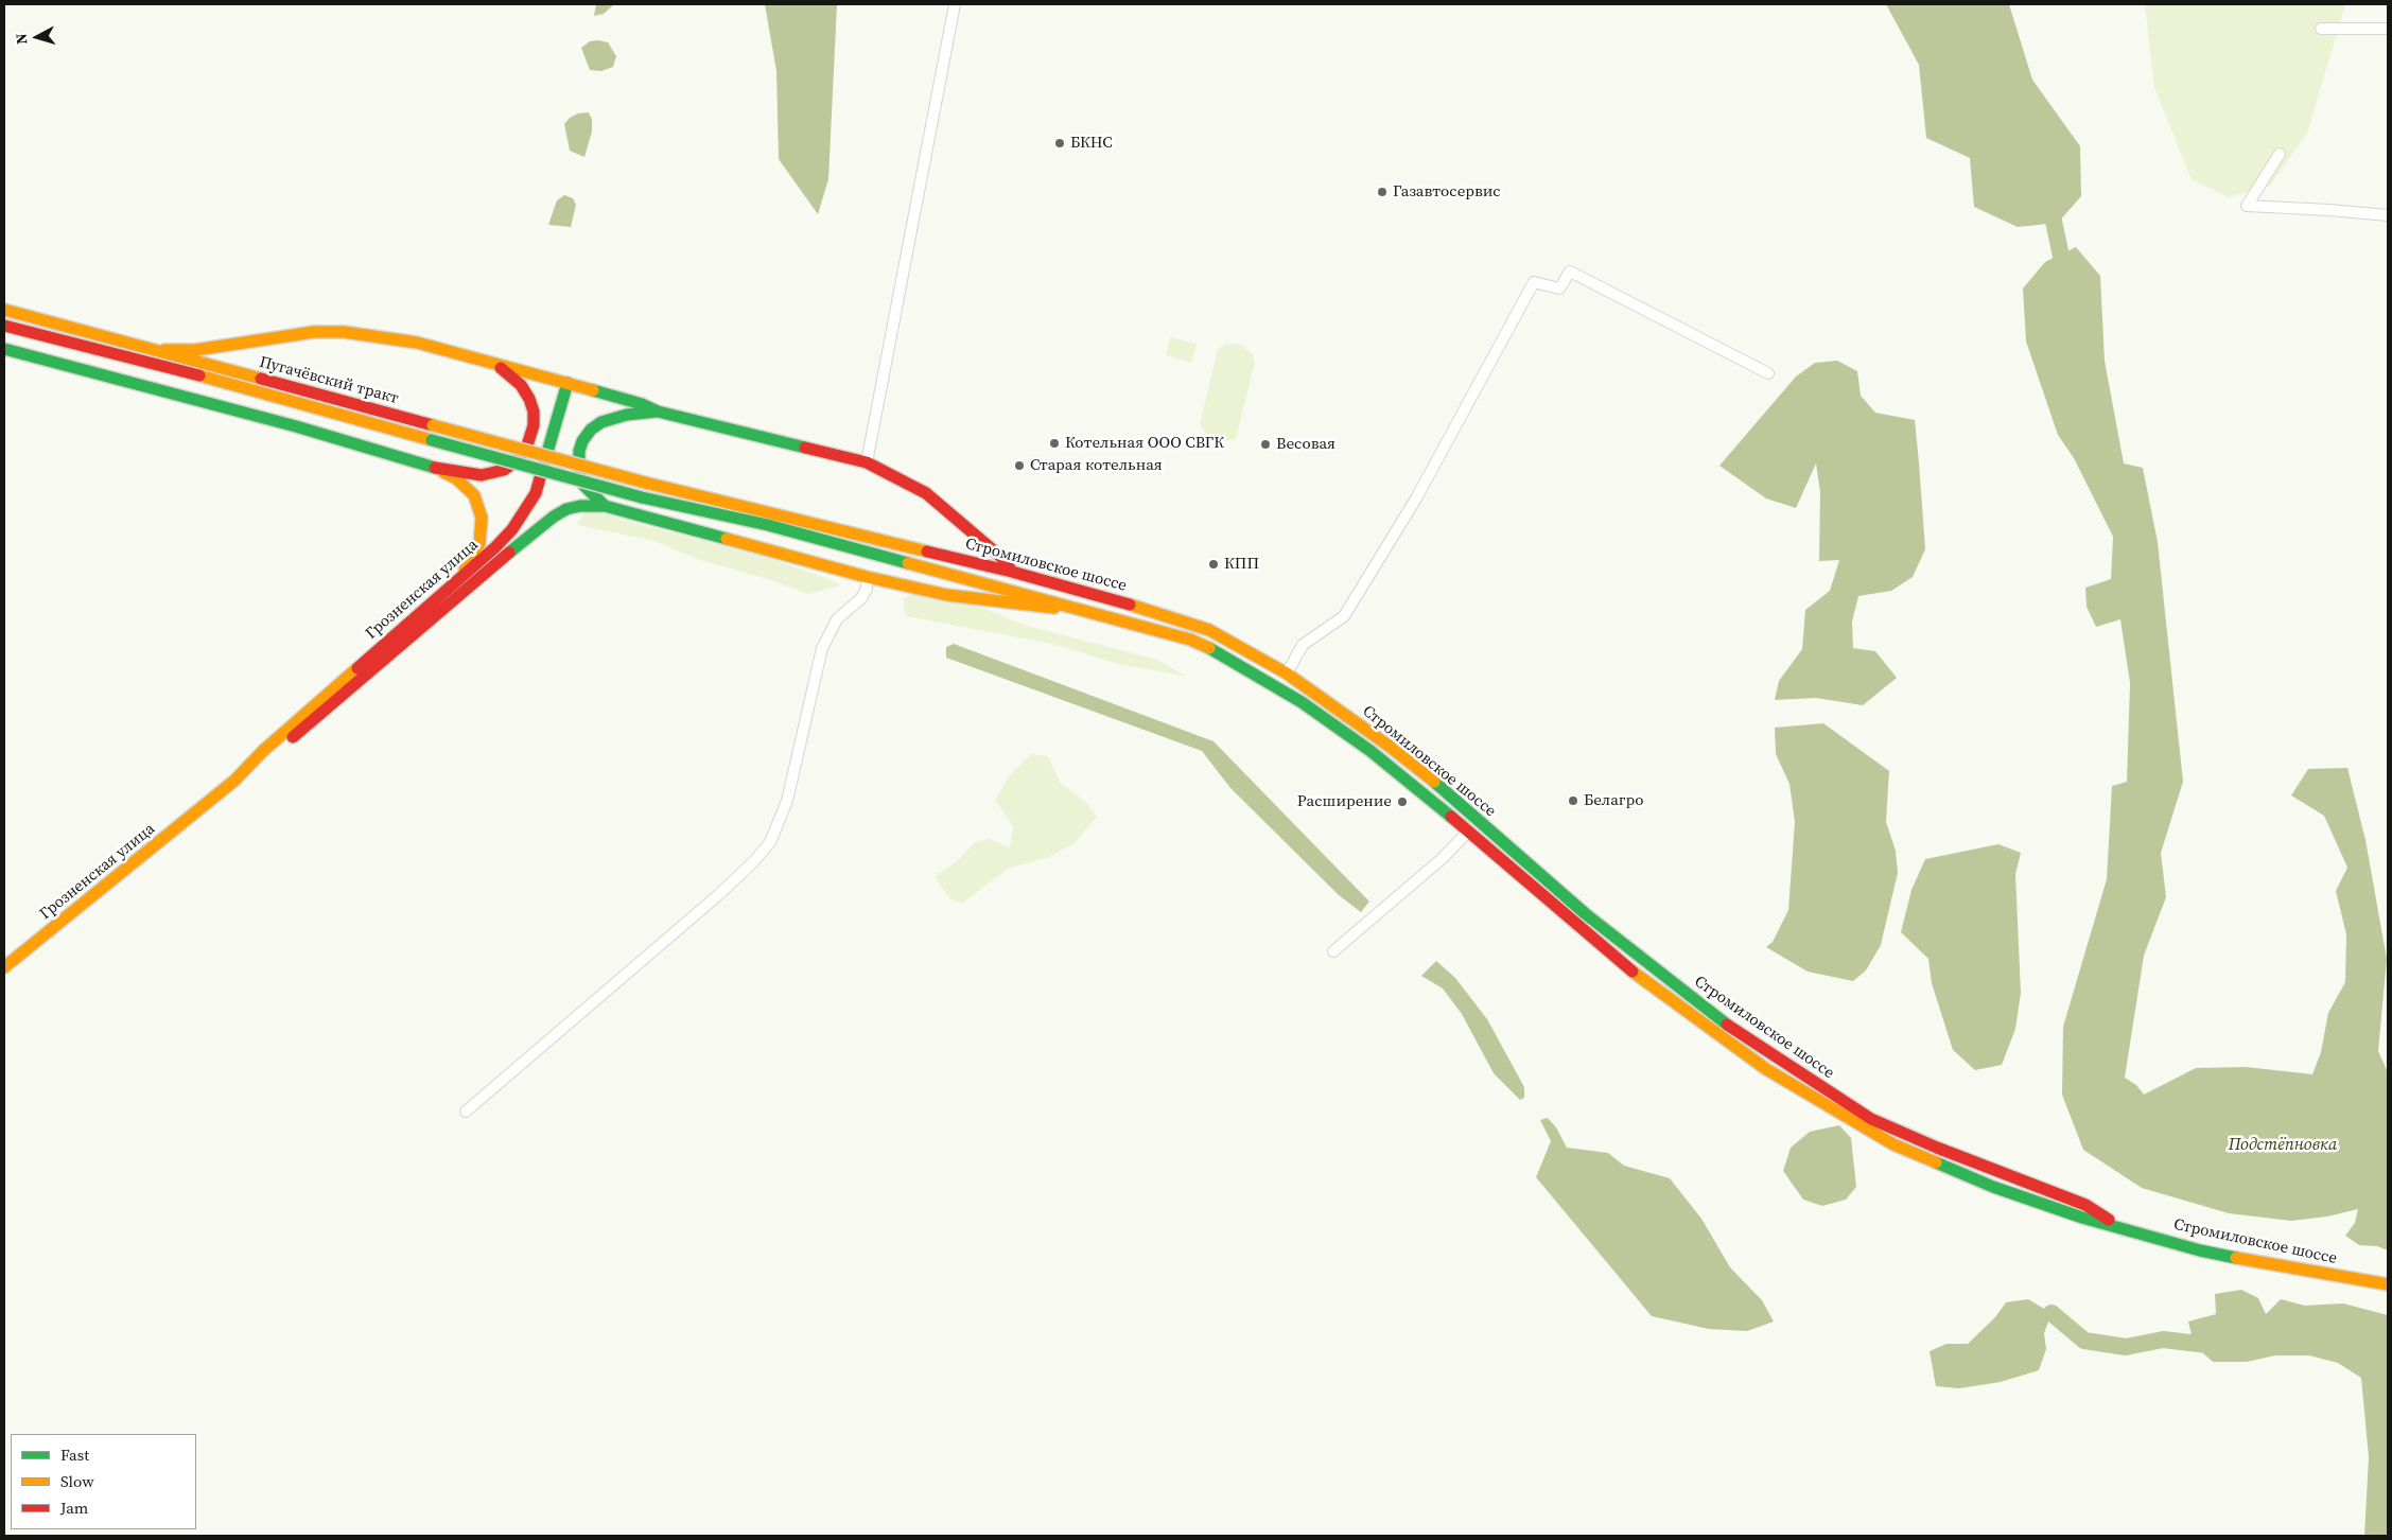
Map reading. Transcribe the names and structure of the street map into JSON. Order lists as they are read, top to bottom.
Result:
{
  "streets": {
    "main road": ["Пугачёвский тракт", "Стромиловское шоссе", "Грозненская улица"]
  },
  "crossings": [
    ["Пугачёвский тракт", "Стромиловское шоссе"]
  ],
  "water": ["Подстёпновка"],
  "places": [
    "БКНС",
    "Газавтосервис",
    "Котельная ООО СВГК",
    "Весовая",
    "Старая котельная",
    "КПП",
    "Белагро",
    "Расширение"
  ],
  "legend": ["Fast", "Slow", "Jam"],
  "north": "left"
}
